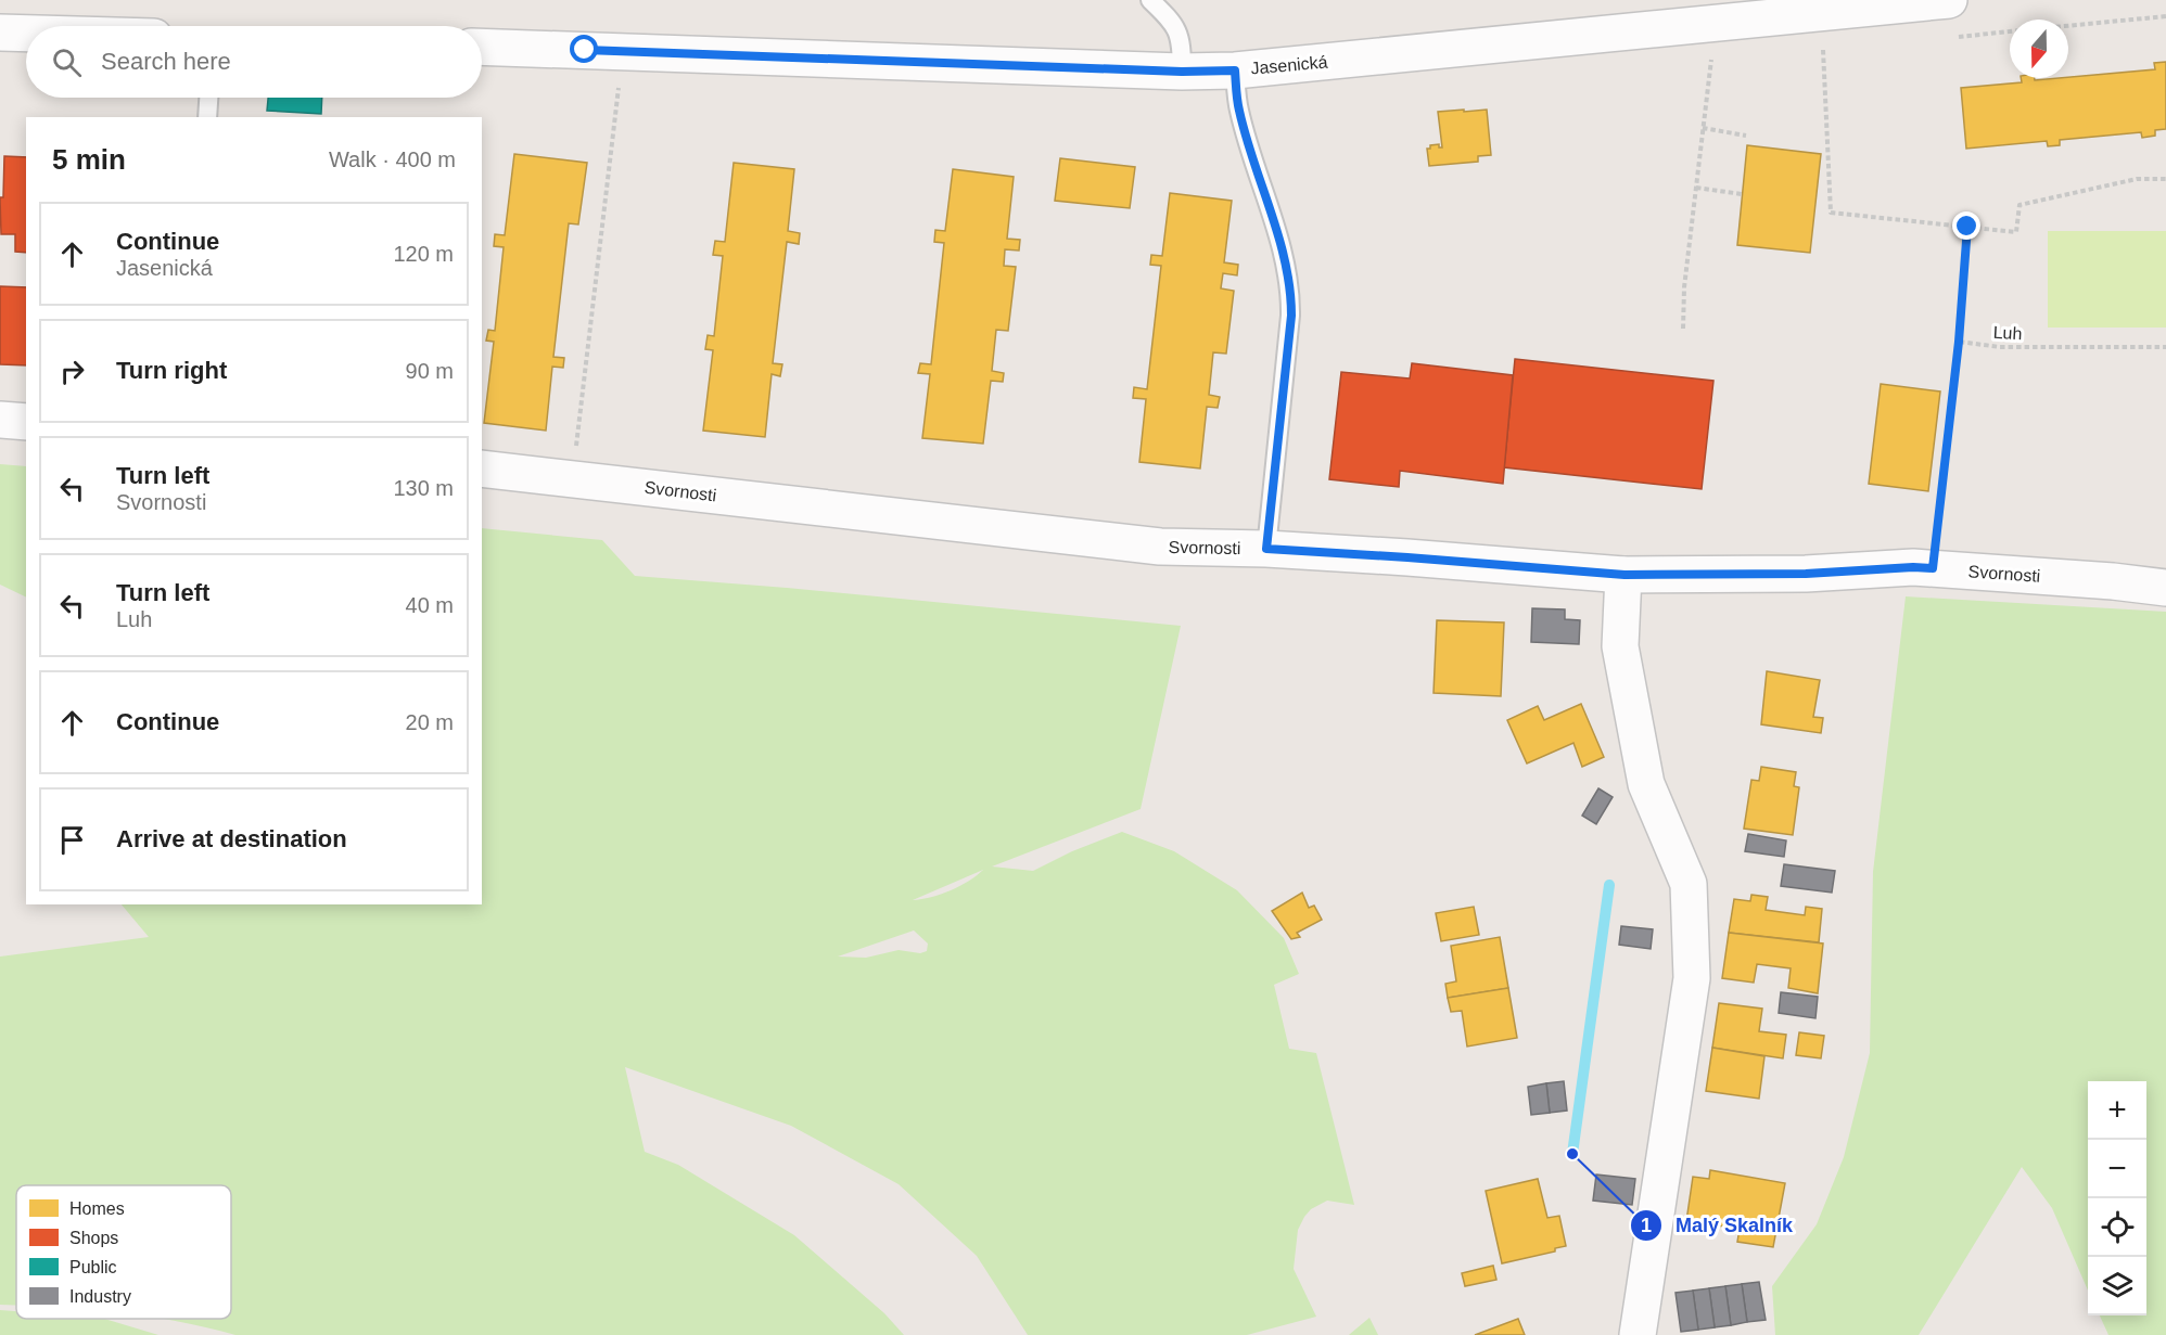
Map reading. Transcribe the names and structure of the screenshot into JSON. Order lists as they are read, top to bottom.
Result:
{
  "streets": {
    "street": ["Jasenická", "Svornosti"],
    "path": ["Luh"]
  },
  "places": ["Malý Skalník"],
  "legend": [
    "Homes",
    "Shops",
    "Public",
    "Industry"
  ],
  "north": "bottom",
  "page": {
    "search": "Search here",
    "heading": ["5 min", "Walk · 400 m"],
    "list": [
      ["Continue", "Jasenická", "120 m"],
      ["Turn right", "90 m"],
      ["Turn left", "Svornosti", "130 m"],
      ["Turn left", "Luh", "40 m"],
      ["Continue", "20 m"],
      "Arrive at destination"
    ],
    "map_buttons": ["+", "−"]
  }
}
